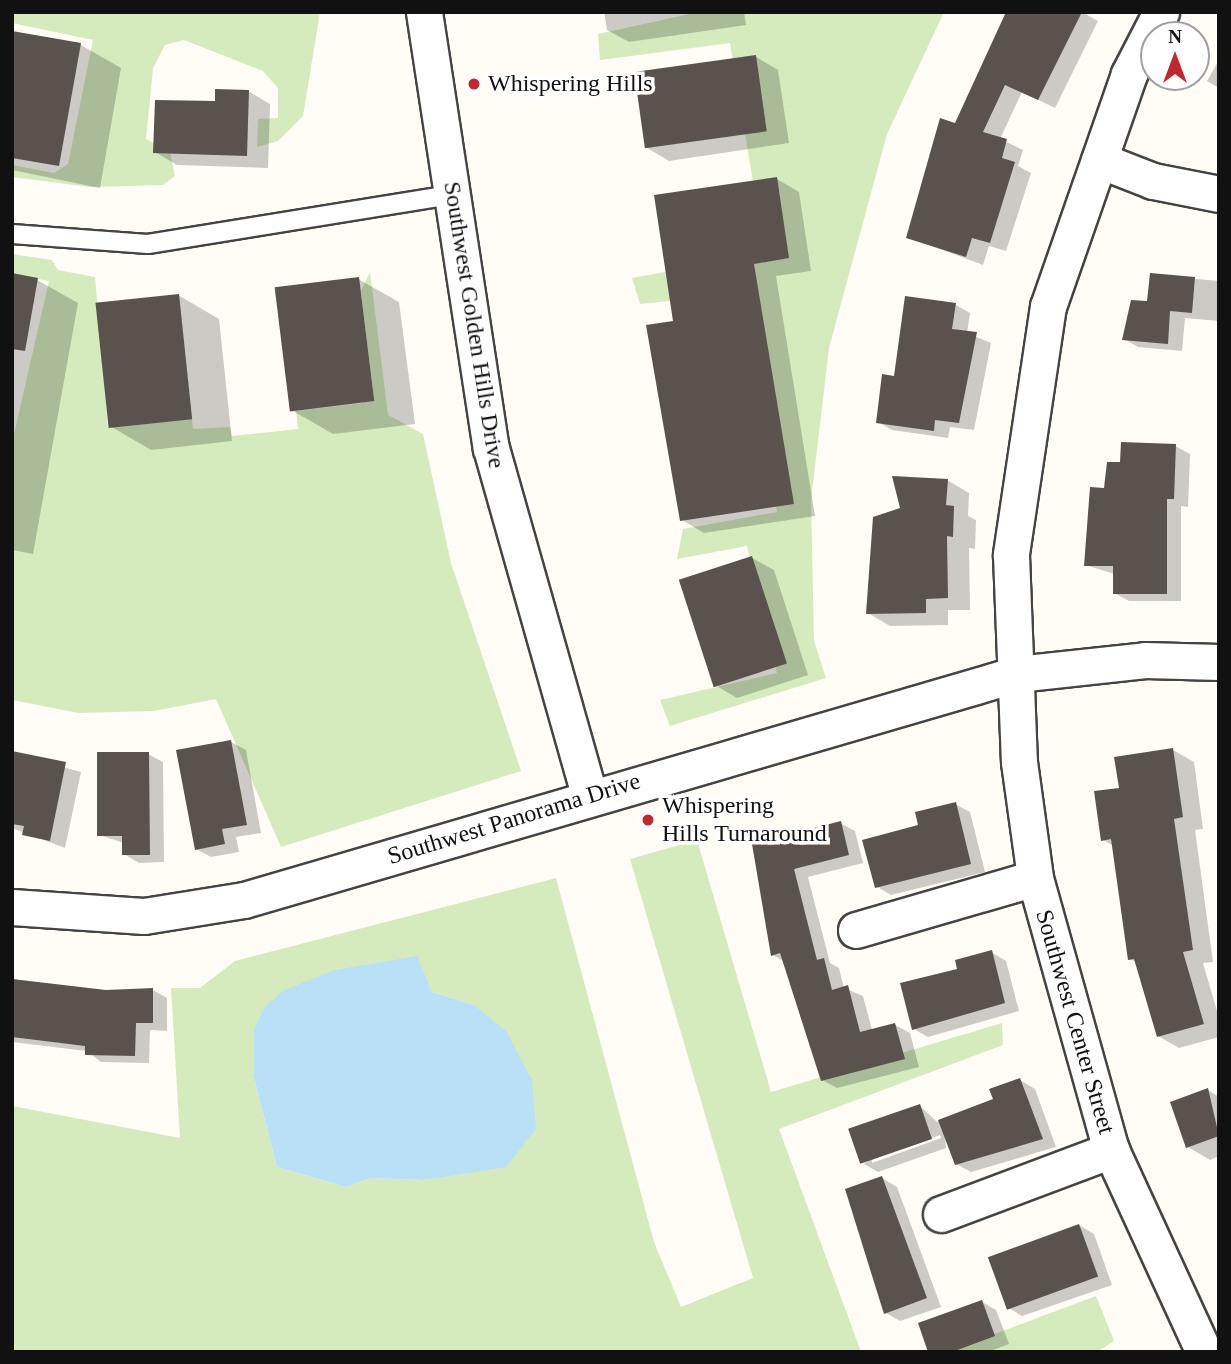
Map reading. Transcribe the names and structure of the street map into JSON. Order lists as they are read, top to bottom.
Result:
{
  "streets": {
    "street": ["Southwest Golden Hills Drive", "Southwest Panorama Drive", "Southwest Center Street"]
  },
  "crossings": [
    ["Southwest Golden Hills Drive", "Southwest Panorama Drive"],
    ["Southwest Panorama Drive", "Southwest Center Street"]
  ],
  "places": ["Whispering Hills", "Whispering Hills Turnaround"],
  "north": "top"
}
